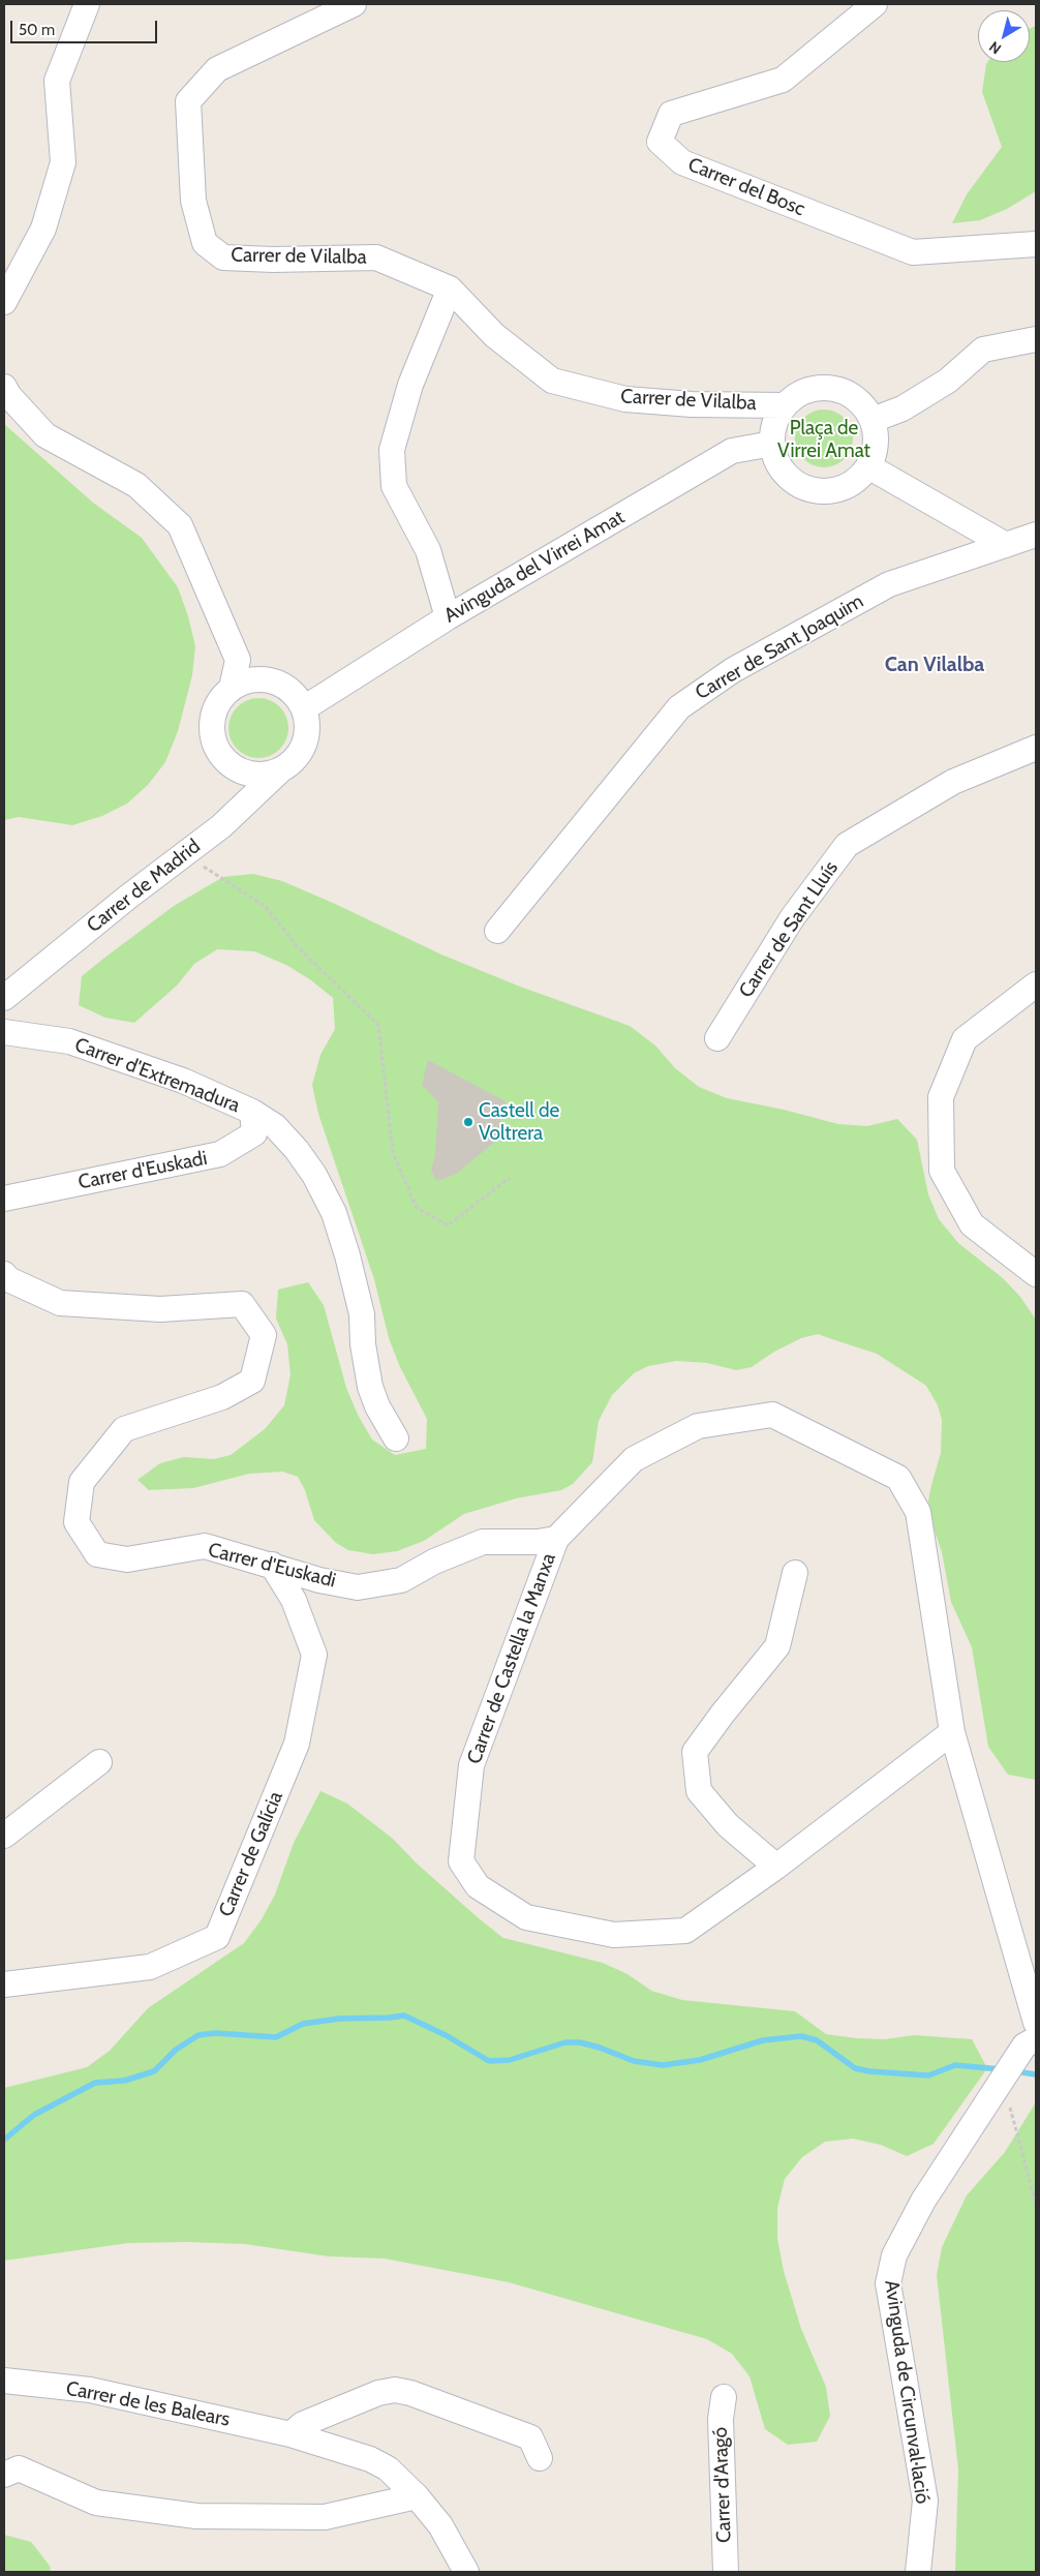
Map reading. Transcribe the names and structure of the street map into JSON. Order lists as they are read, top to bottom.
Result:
{
  "streets": {
    "street": [
      "Carrer del Bosc",
      "Carrer de Vilalba",
      "Avinguda del Virrei Amat",
      "Carrer de Sant Joaquim",
      "Carrer de Madrid",
      "Carrer de Sant Lluís",
      "Carrer d'Extremadura",
      "Carrer d'Euskadi",
      "Carrer de Castella la Manxa",
      "Carrer de Galícia",
      "Avinguda de Circunval·lació",
      "Carrer de les Balears",
      "Carrer d'Aragó"
    ]
  },
  "crossings": [
    ["Carrer de Vilalba", "Avinguda del Virrei Amat"],
    ["Avinguda del Virrei Amat", "Carrer de Madrid"],
    ["Carrer d'Extremadura", "Carrer d'Euskadi"],
    ["Carrer d'Euskadi", "Carrer de Castella la Manxa"],
    ["Carrer d'Euskadi", "Carrer de Galícia"]
  ],
  "districts": ["Can Vilalba"],
  "parks": ["Plaça de Virrei Amat"],
  "places": ["Castell de Voltrera"],
  "scale_bar": "50 m",
  "north": "bottom left"
}
